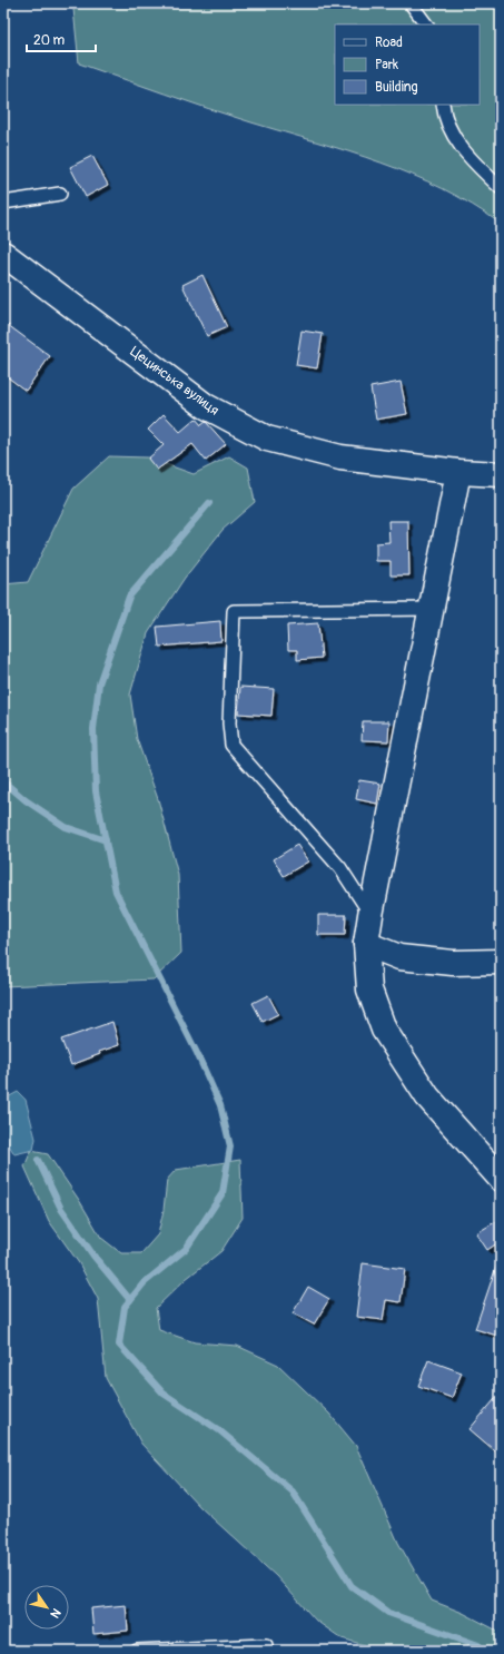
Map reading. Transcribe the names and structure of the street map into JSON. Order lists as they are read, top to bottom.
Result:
{
  "streets": {
    "street": ["Цецинська вулиця"]
  },
  "legend": ["Road", "Park", "Building"],
  "scale_bar": "20 m",
  "north": "bottom right"
}
